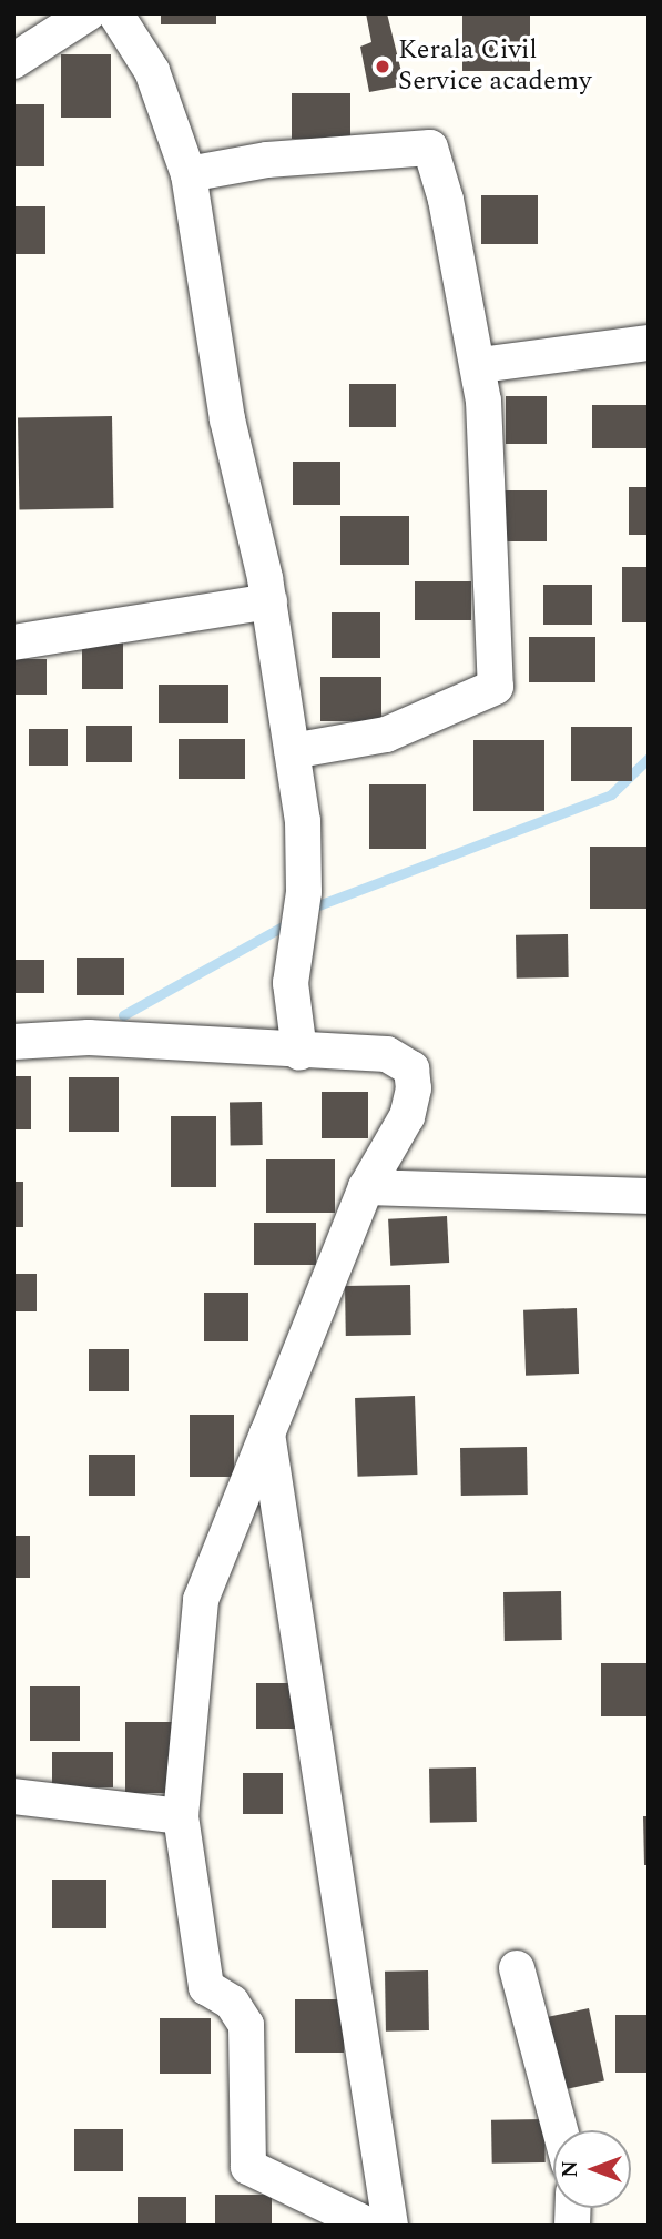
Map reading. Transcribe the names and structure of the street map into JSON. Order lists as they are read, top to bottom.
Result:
{
  "places": ["Kerala Civil Service academy"],
  "north": "left"
}
